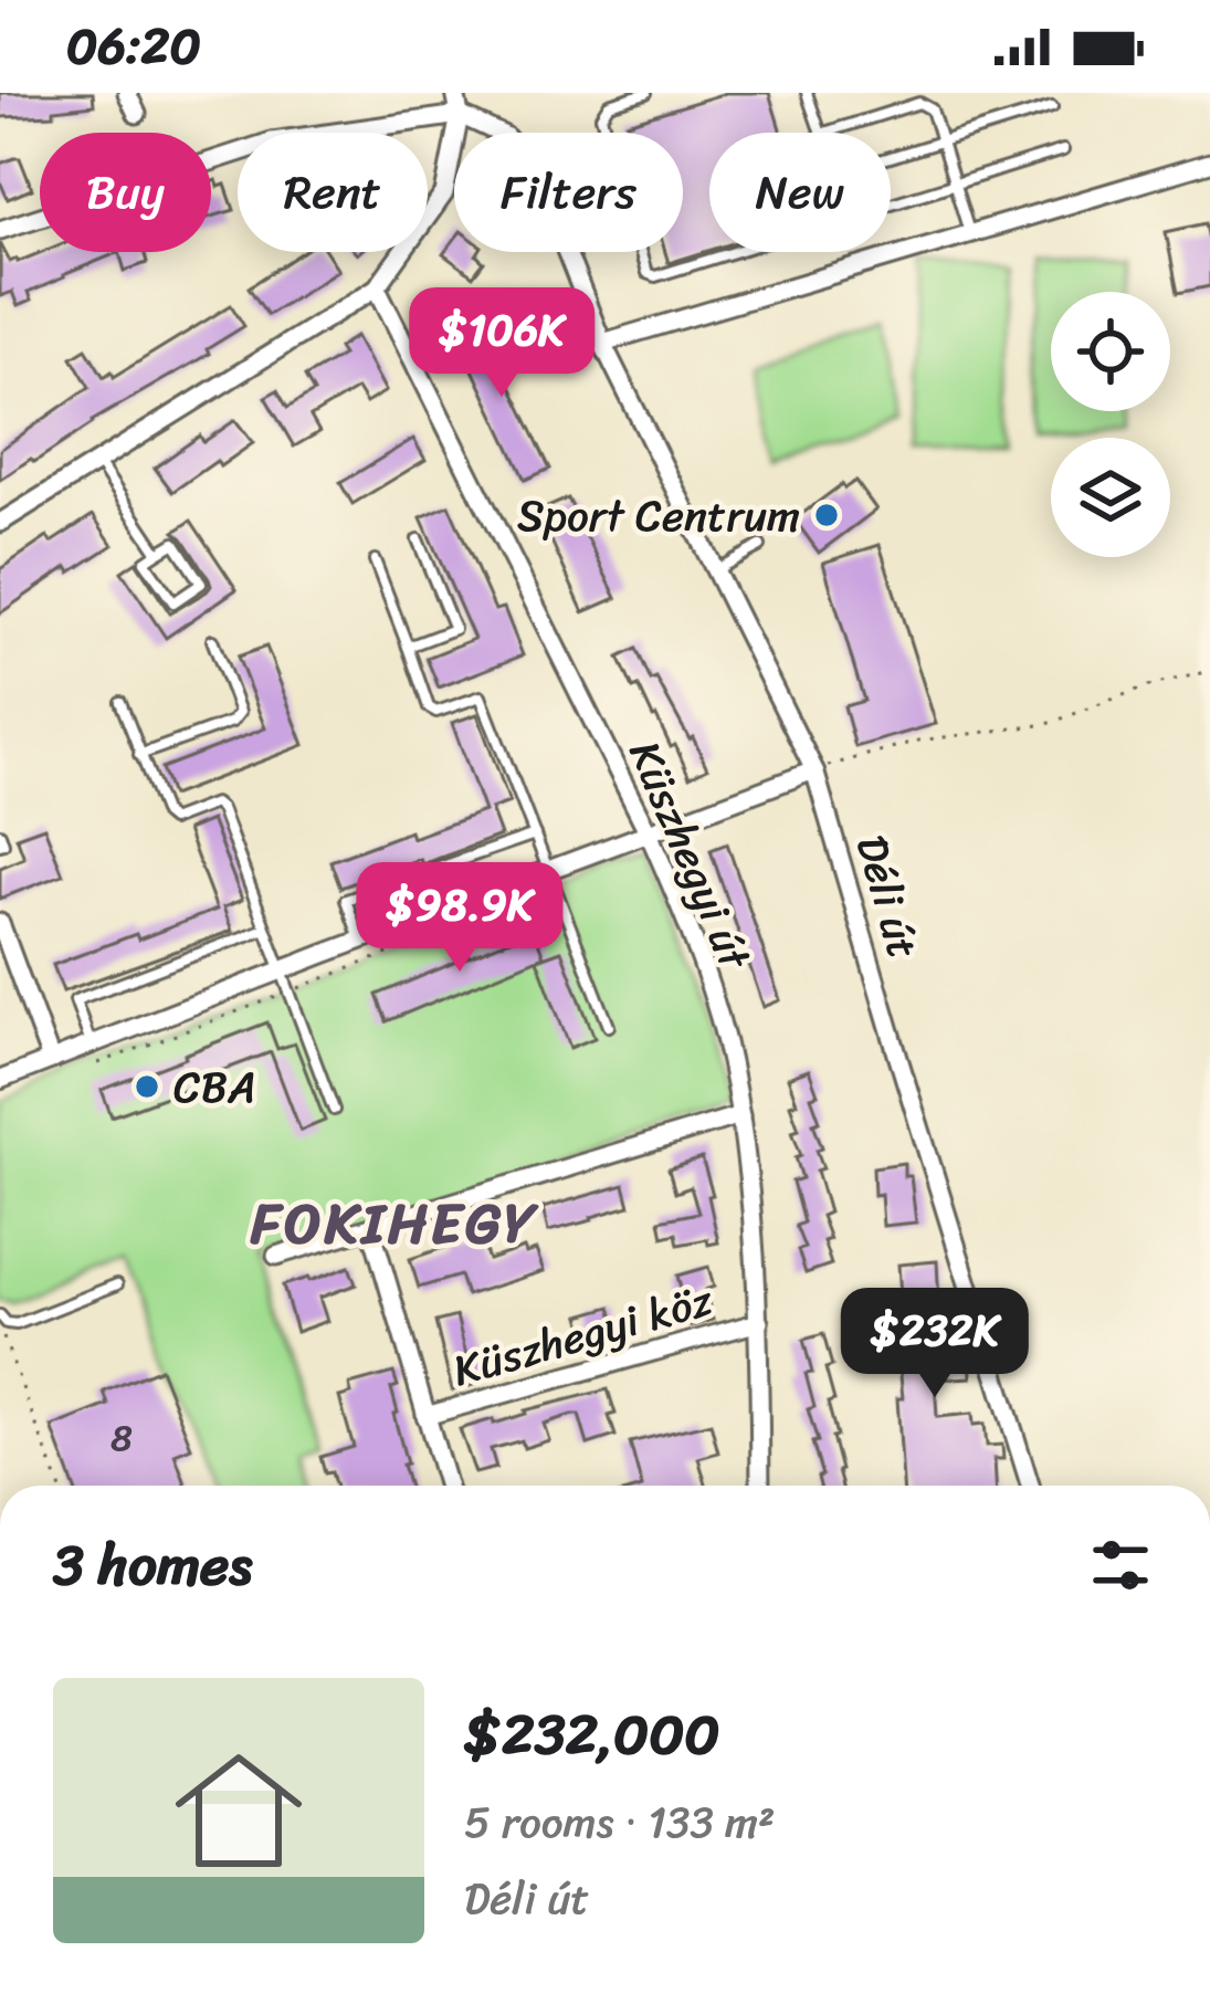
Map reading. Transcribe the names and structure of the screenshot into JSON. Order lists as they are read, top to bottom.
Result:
{
  "streets": {
    "street": ["Küszhegyi út", "Déli út", "Küszhegyi köz"]
  },
  "crossings": [
    ["Küszhegyi út", "Küszhegyi köz"]
  ],
  "districts": ["FOKIHEGY"],
  "places": ["Sport Centrum", "CBA"],
  "house_numbers": ["8"],
  "page": {
    "status": "06:20",
    "chip": [
      "Buy",
      "Rent",
      "Filters",
      "New"
    ],
    "price": ["$106K", "$98.9K", "$232K"],
    "heading": "3 homes",
    "list": [
      {
        "name": "$232,000",
        "note": "5 rooms · 133 m² · Déli út"
      }
    ]
  }
}
